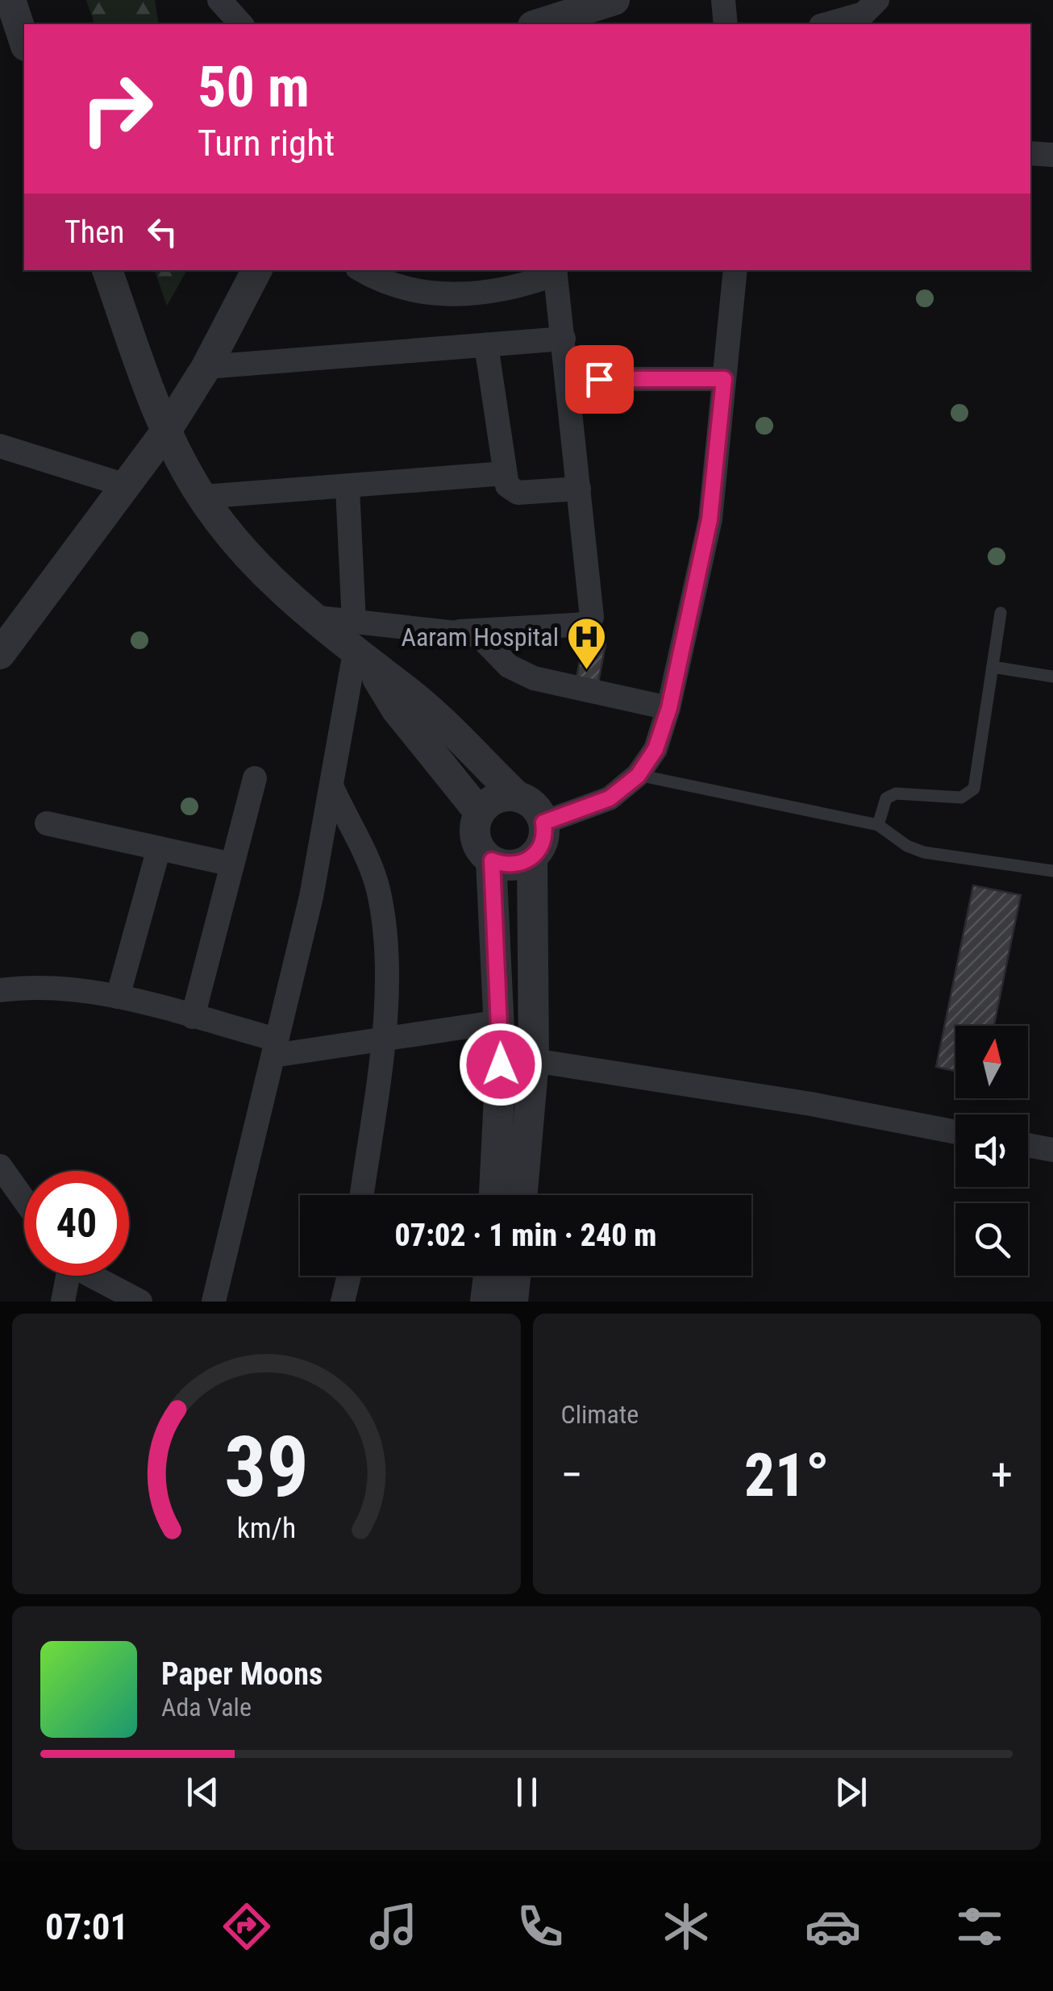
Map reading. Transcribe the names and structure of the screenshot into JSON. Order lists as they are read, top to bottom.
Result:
{
  "places": {
    "hospital": ["Aaram Hospital"]
  },
  "north": "top",
  "page": {
    "turn": ["50 m", "Turn right"],
    "then": "Then",
    "limit": "40",
    "trip": "07:02 · 1 min · 240 m",
    "tile": "Climate",
    "heat": ["−", "21°", "+"],
    "song": ["Paper Moons", "Ada Vale"],
    "tabs": "07:01",
    "gauge": ["39", "km/h"]
  }
}
